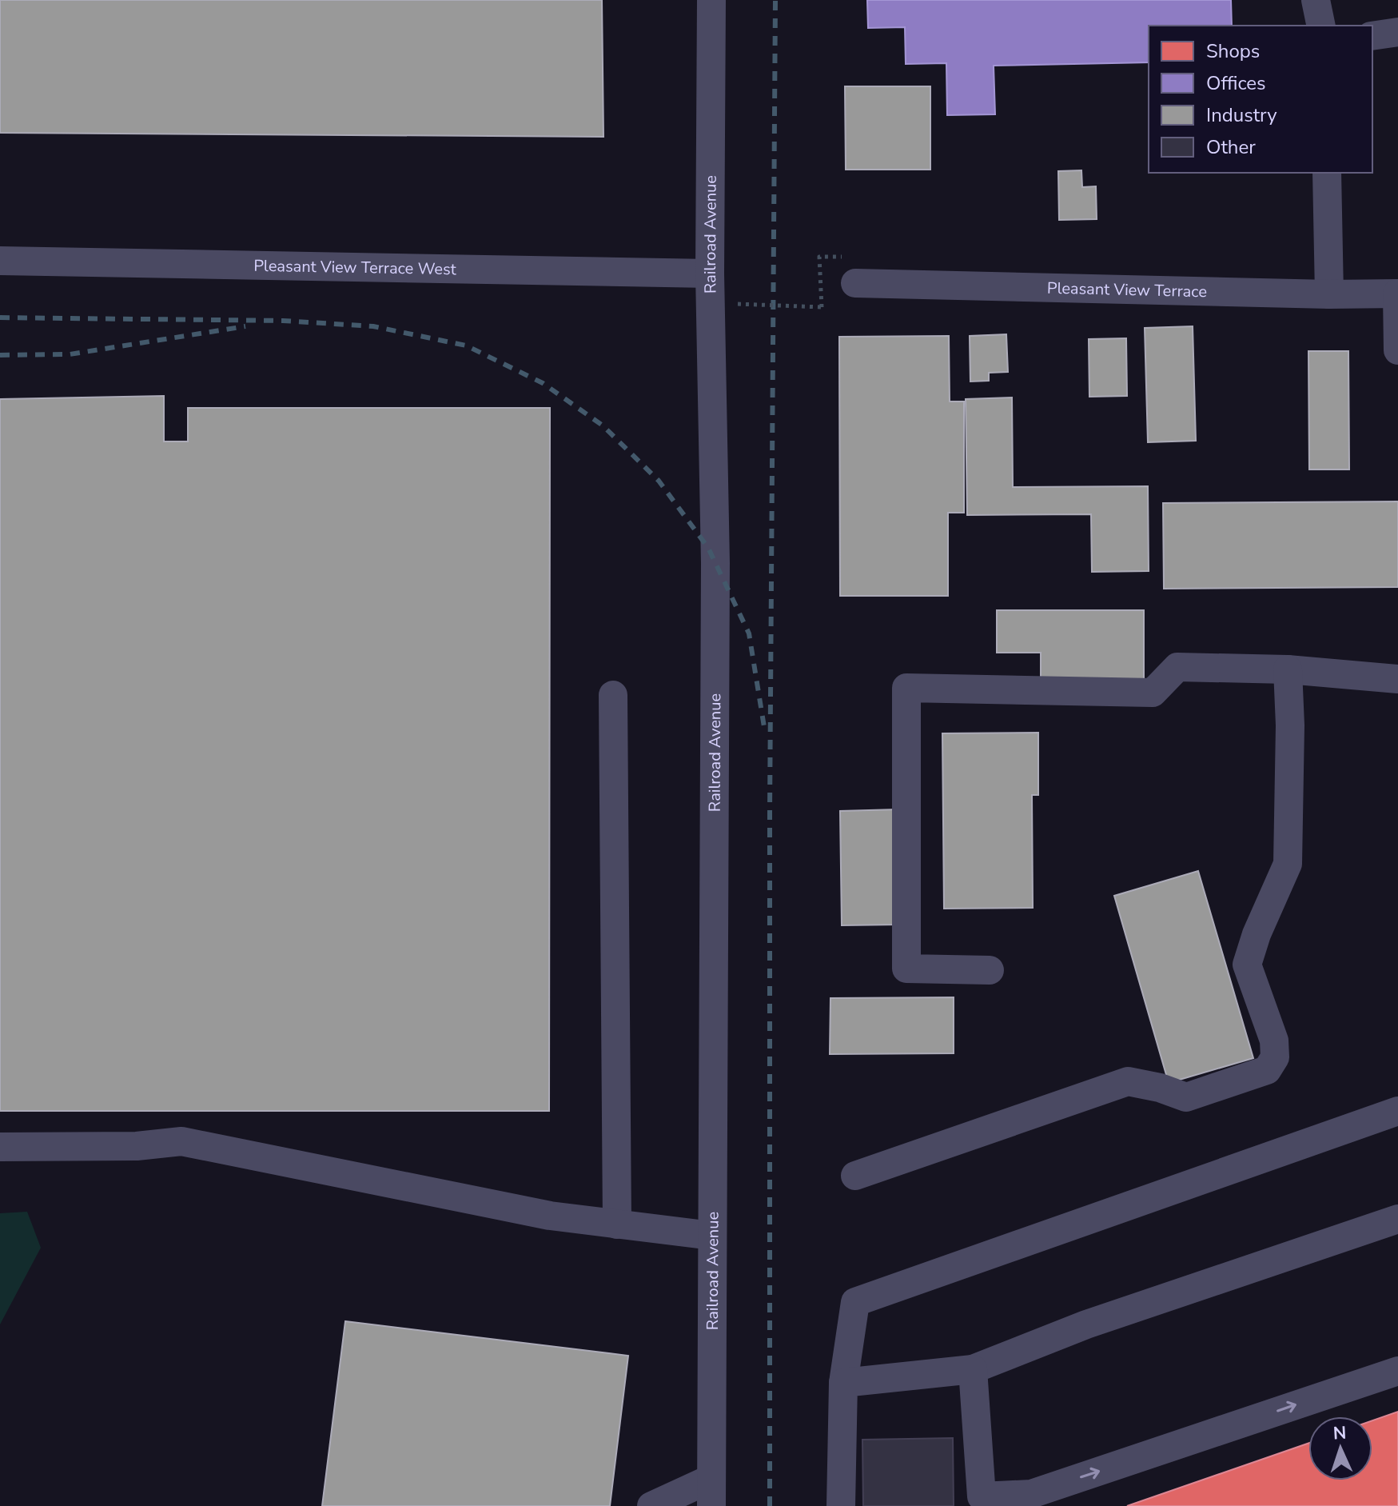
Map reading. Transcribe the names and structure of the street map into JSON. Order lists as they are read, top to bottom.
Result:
{
  "streets": {
    "street": ["Railroad Avenue", "Pleasant View Terrace West", "Pleasant View Terrace"]
  },
  "crossings": [
    ["Railroad Avenue", "Pleasant View Terrace West"]
  ],
  "legend": [
    "Shops",
    "Offices",
    "Industry",
    "Other"
  ],
  "north": "top"
}
